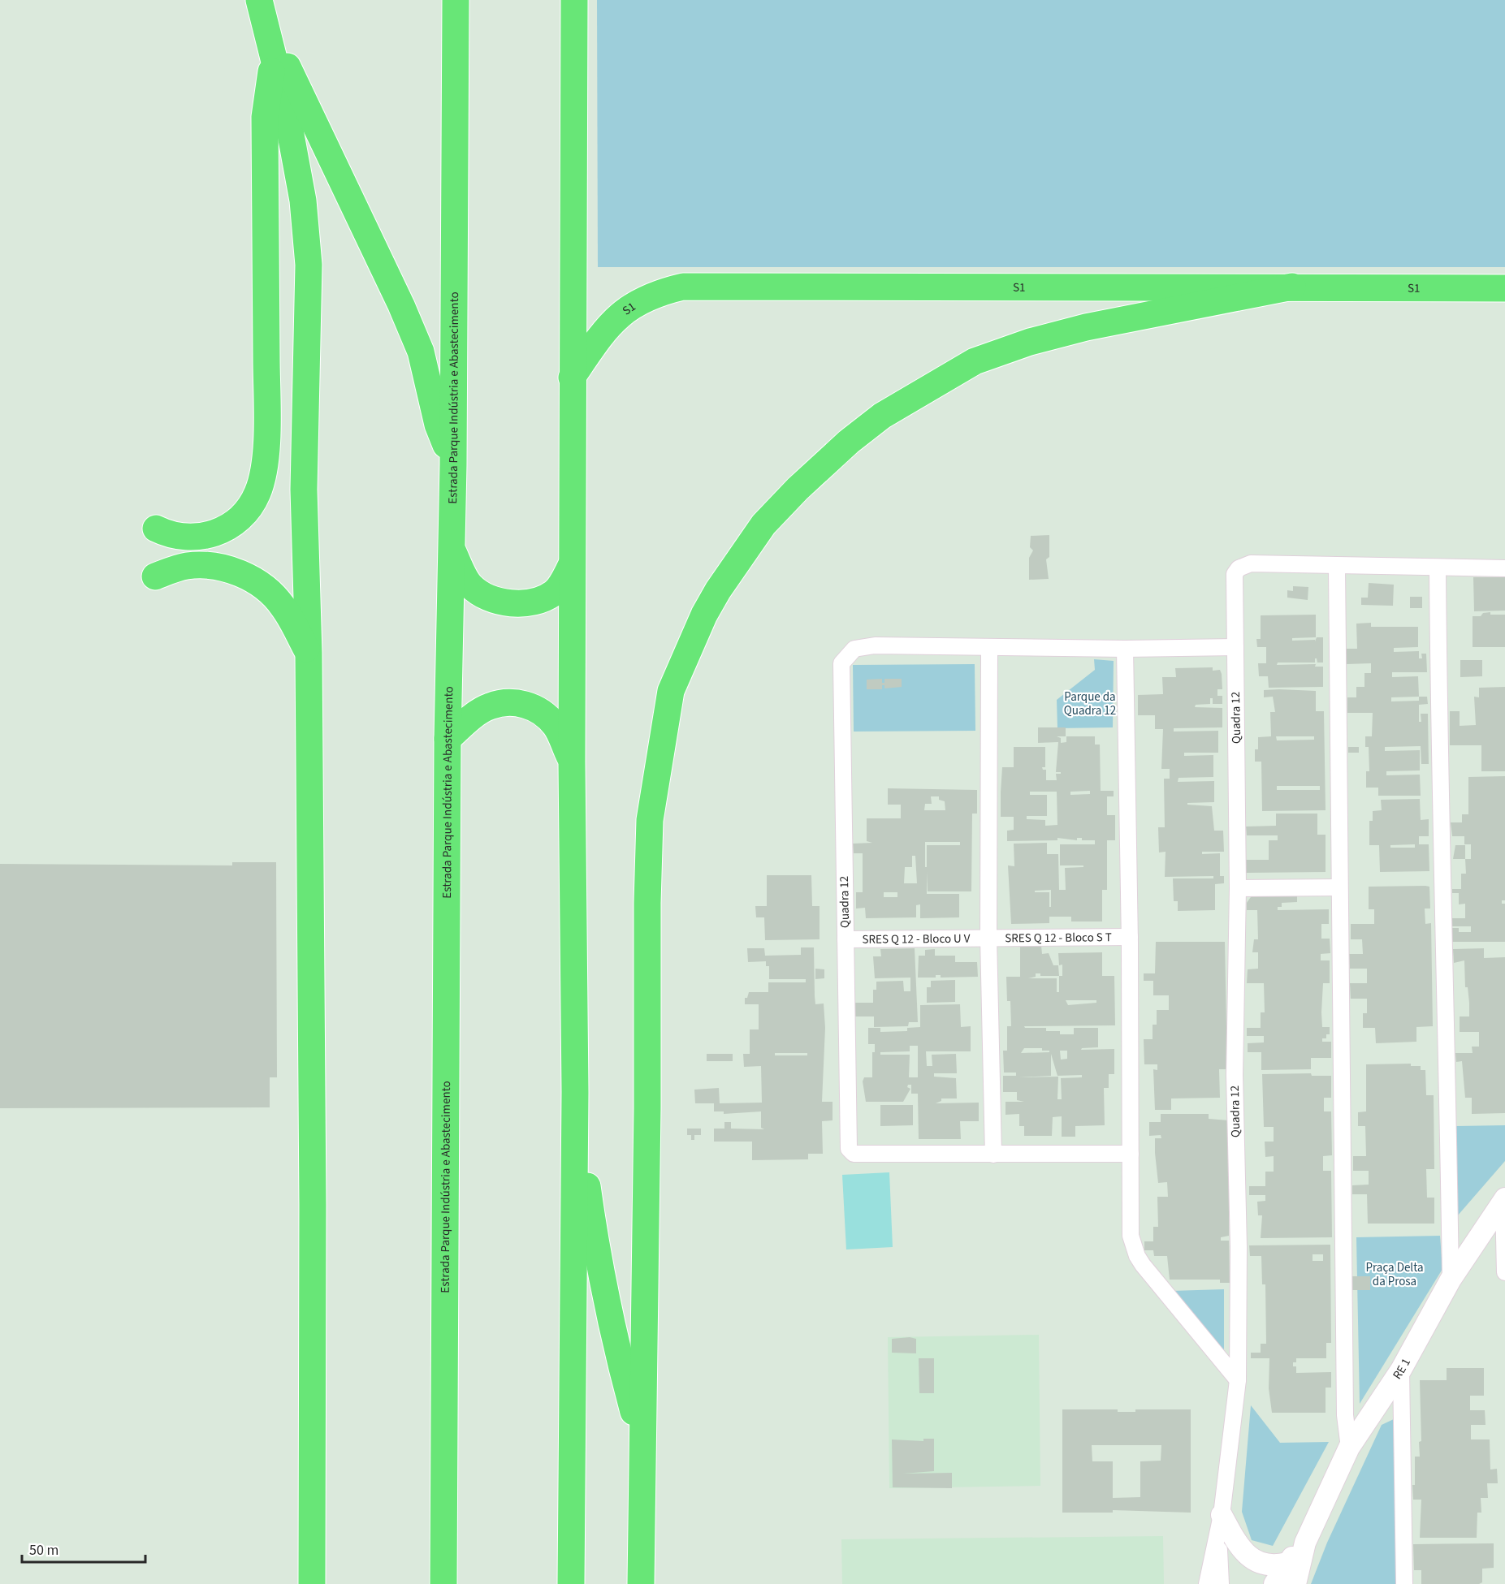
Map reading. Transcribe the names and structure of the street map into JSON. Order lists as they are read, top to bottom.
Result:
{
  "streets": {
    "highway": ["S1", "Estrada Parque Indústria e Abastecimento"],
    "street": [
      "Quadra 12",
      "SRES Q 12 - Bloco S T",
      "SRES Q 12 - Bloco U V",
      "RE 1"
    ]
  },
  "crossings": [
    ["Quadra 12", "SRES Q 12 - Bloco U V"],
    ["SRES Q 12 - Bloco S T", "SRES Q 12 - Bloco U V"]
  ],
  "parks": ["Parque da Quadra 12", "Praça Delta da Prosa"],
  "scale_bar": "50 m"
}
